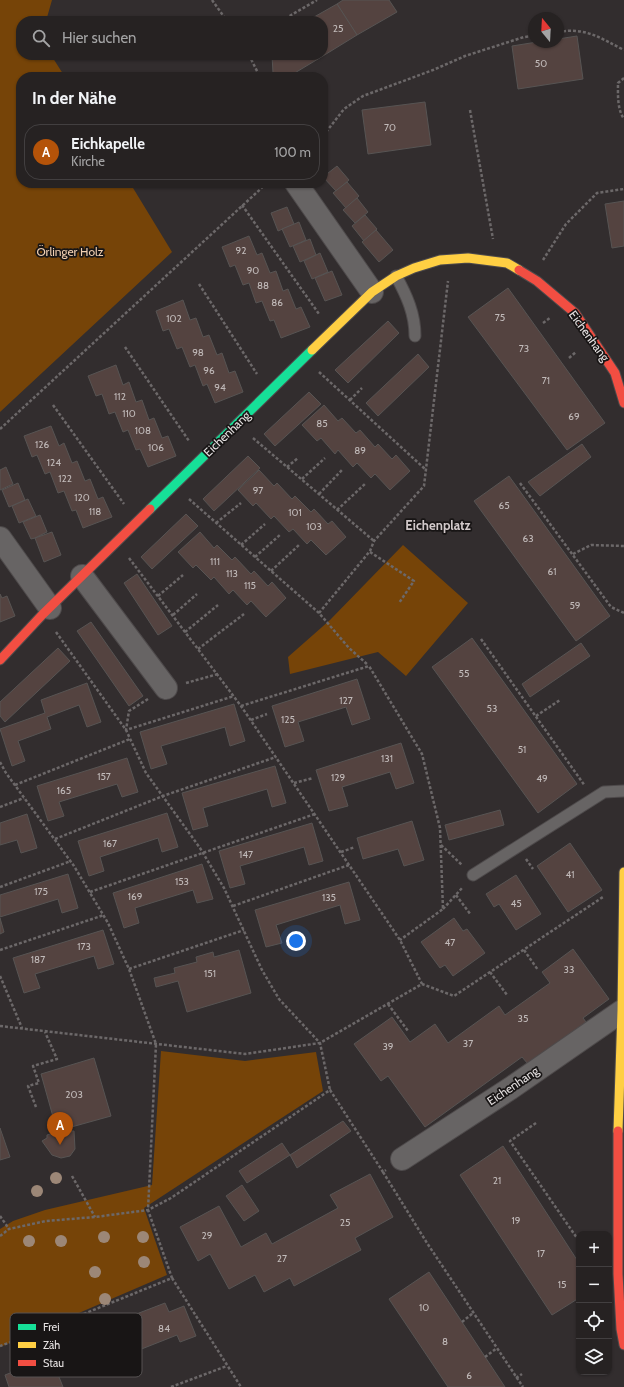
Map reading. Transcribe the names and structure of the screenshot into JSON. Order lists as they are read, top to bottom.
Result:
{
  "streets": {
    "street": ["Eichenhang"]
  },
  "districts": ["Eichenplatz"],
  "parks": ["Örlinger Holz"],
  "house_numbers": [
    "25",
    "50",
    "70",
    "92",
    "90",
    "88",
    "86",
    "75",
    "102",
    "73",
    "98",
    "96",
    "71",
    "94",
    "112",
    "110",
    "69",
    "85",
    "108",
    "126",
    "106",
    "89",
    "124",
    "122",
    "97",
    "120",
    "65",
    "118",
    "101",
    "103",
    "63",
    "111",
    "61",
    "113",
    "115",
    "59",
    "55",
    "127",
    "53",
    "125",
    "51",
    "131",
    "157",
    "129",
    "49",
    "165",
    "167",
    "147",
    "41",
    "153",
    "175",
    "169",
    "135",
    "45",
    "47",
    "173",
    "187",
    "33",
    "151",
    "35",
    "37",
    "39",
    "203",
    "21",
    "19",
    "25",
    "29",
    "17",
    "27",
    "15",
    "10",
    "84",
    "8",
    "6"
  ],
  "legend": ["Frei", "Zäh", "Stau"],
  "north": "top",
  "page": {
    "search": "Hier suchen",
    "heading": "In der Nähe",
    "list": [
      {
        "mark": "A",
        "name": "Eichkapelle",
        "note": "Kirche",
        "value": "100 m"
      }
    ],
    "pins": "A",
    "map_buttons": ["+", "−"]
  }
}
